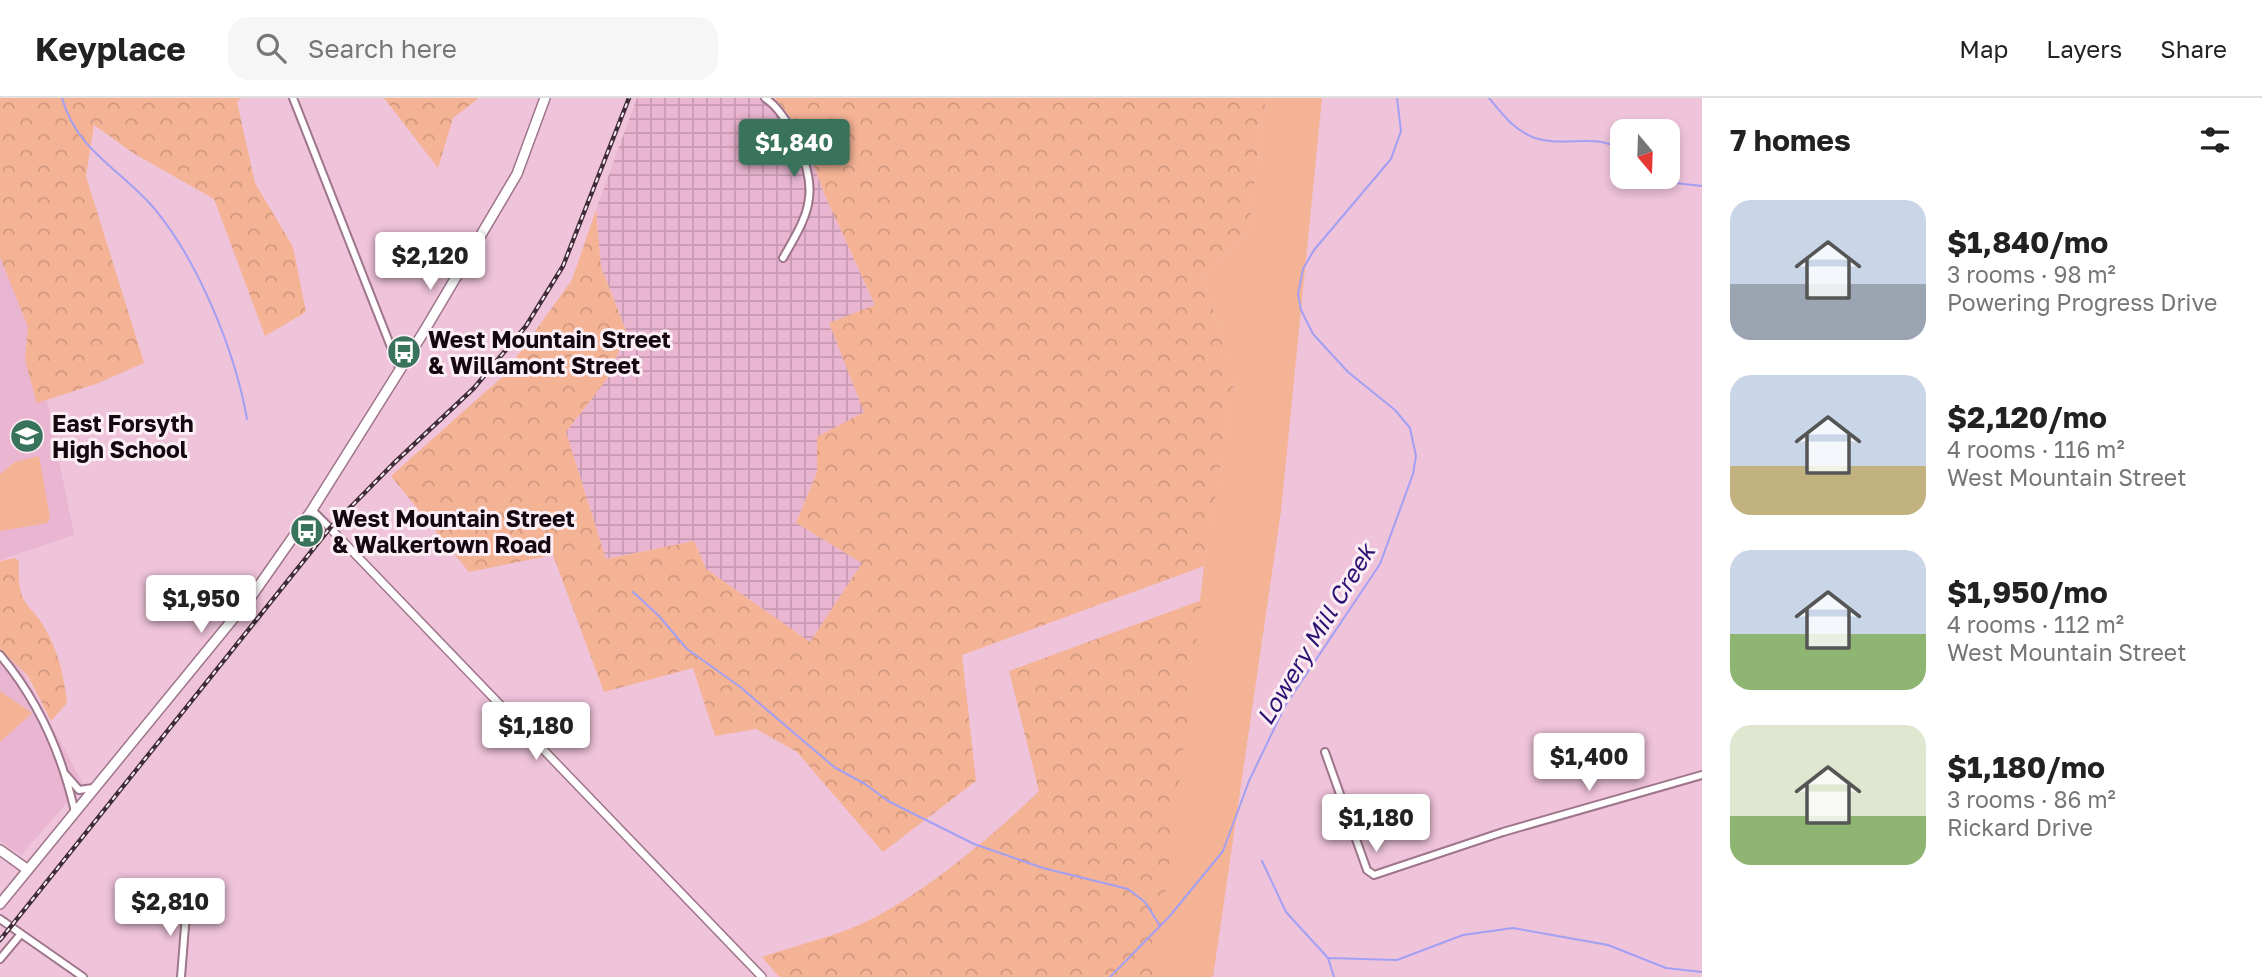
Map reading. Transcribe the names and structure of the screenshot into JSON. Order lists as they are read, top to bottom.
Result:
{
  "water": ["Lowery Mill Creek"],
  "places": {
    "bus stop": ["West Mountain Street & Willamont Street", "West Mountain Street & Walkertown Road"],
    "school or university": ["East Forsyth High School"]
  },
  "north": "bottom",
  "page": {
    "header": "Keyplace",
    "search": "Search here",
    "nav": ["Map", "Layers", "Share"],
    "heading": "7 homes",
    "price": [
      "$1,840",
      "$2,120",
      "$1,950",
      "$1,180",
      "$1,400",
      "$1,180",
      "$2,810"
    ],
    "list": [
      {
        "name": "$1,840/mo",
        "note": "3 rooms · 98 m² · Powering Progress Drive"
      },
      {
        "name": "$2,120/mo",
        "note": "4 rooms · 116 m² · West Mountain Street"
      },
      {
        "name": "$1,950/mo",
        "note": "4 rooms · 112 m² · West Mountain Street"
      },
      {
        "name": "$1,180/mo",
        "note": "3 rooms · 86 m² · Rickard Drive"
      }
    ]
  }
}
